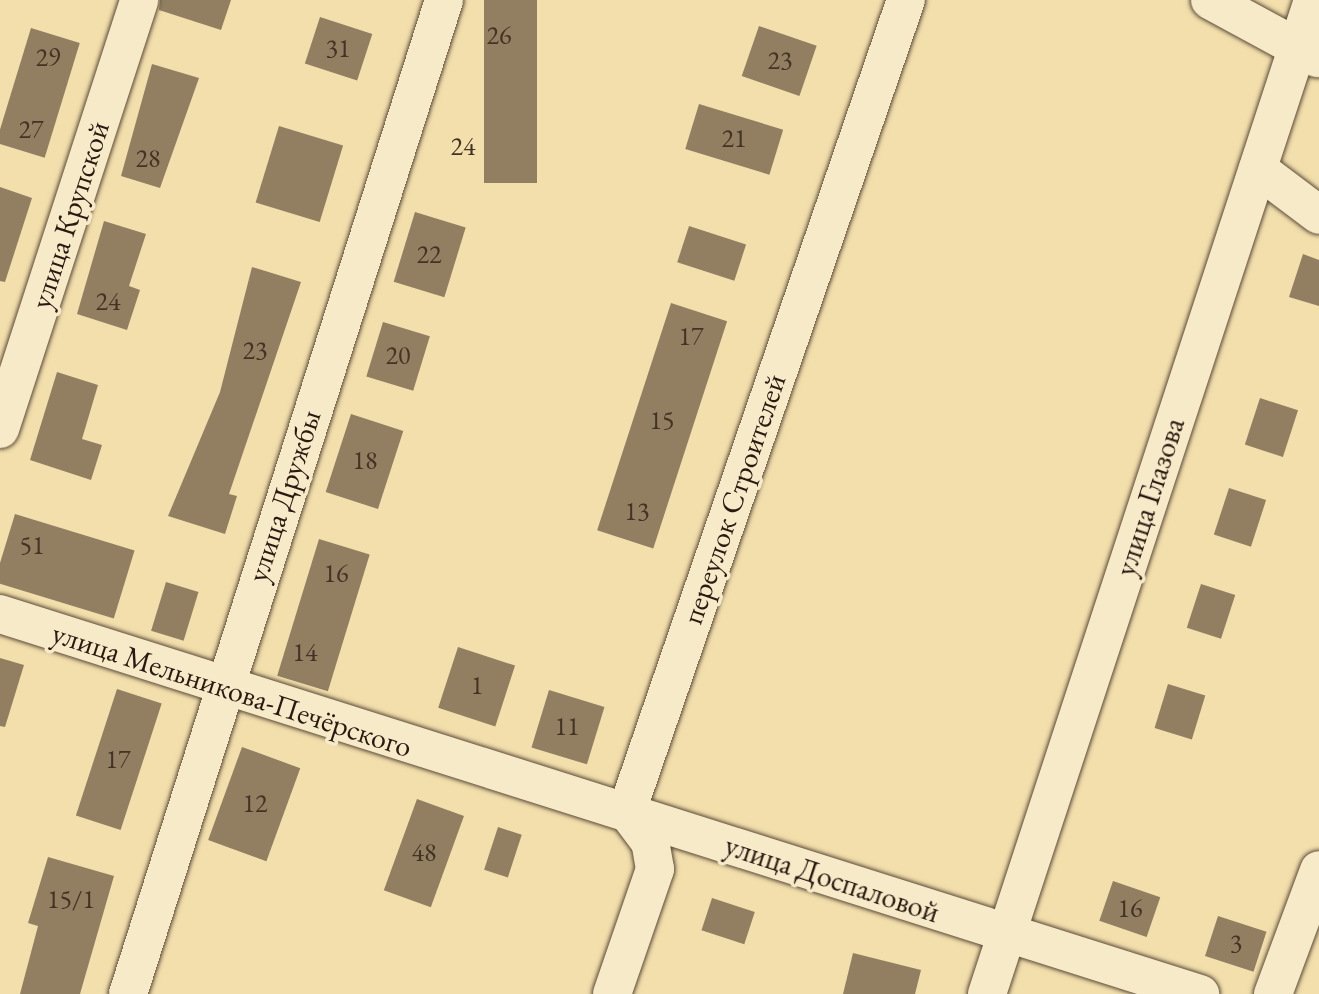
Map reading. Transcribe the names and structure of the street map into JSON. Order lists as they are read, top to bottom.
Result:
{
  "streets": {
    "street": [
      "улица Крупской",
      "улица Дружбы",
      "улица Глазова",
      "переулок Строителей",
      "улица Мельникова-Печёрского",
      "улица Доспаловой"
    ]
  },
  "crossings": [
    ["улица Дружбы", "улица Мельникова-Печёрского"],
    ["улица Глазова", "улица Доспаловой"],
    ["переулок Строителей", "улица Доспаловой"],
    ["улица Мельникова-Печёрского", "улица Доспаловой"]
  ],
  "house_numbers": [
    "26",
    "31",
    "29",
    "23",
    "27",
    "21",
    "24",
    "28",
    "22",
    "24",
    "17",
    "23",
    "20",
    "15",
    "18",
    "13",
    "51",
    "16",
    "14",
    "1",
    "11",
    "17",
    "12",
    "48",
    "15/1",
    "16",
    "3"
  ]
}
